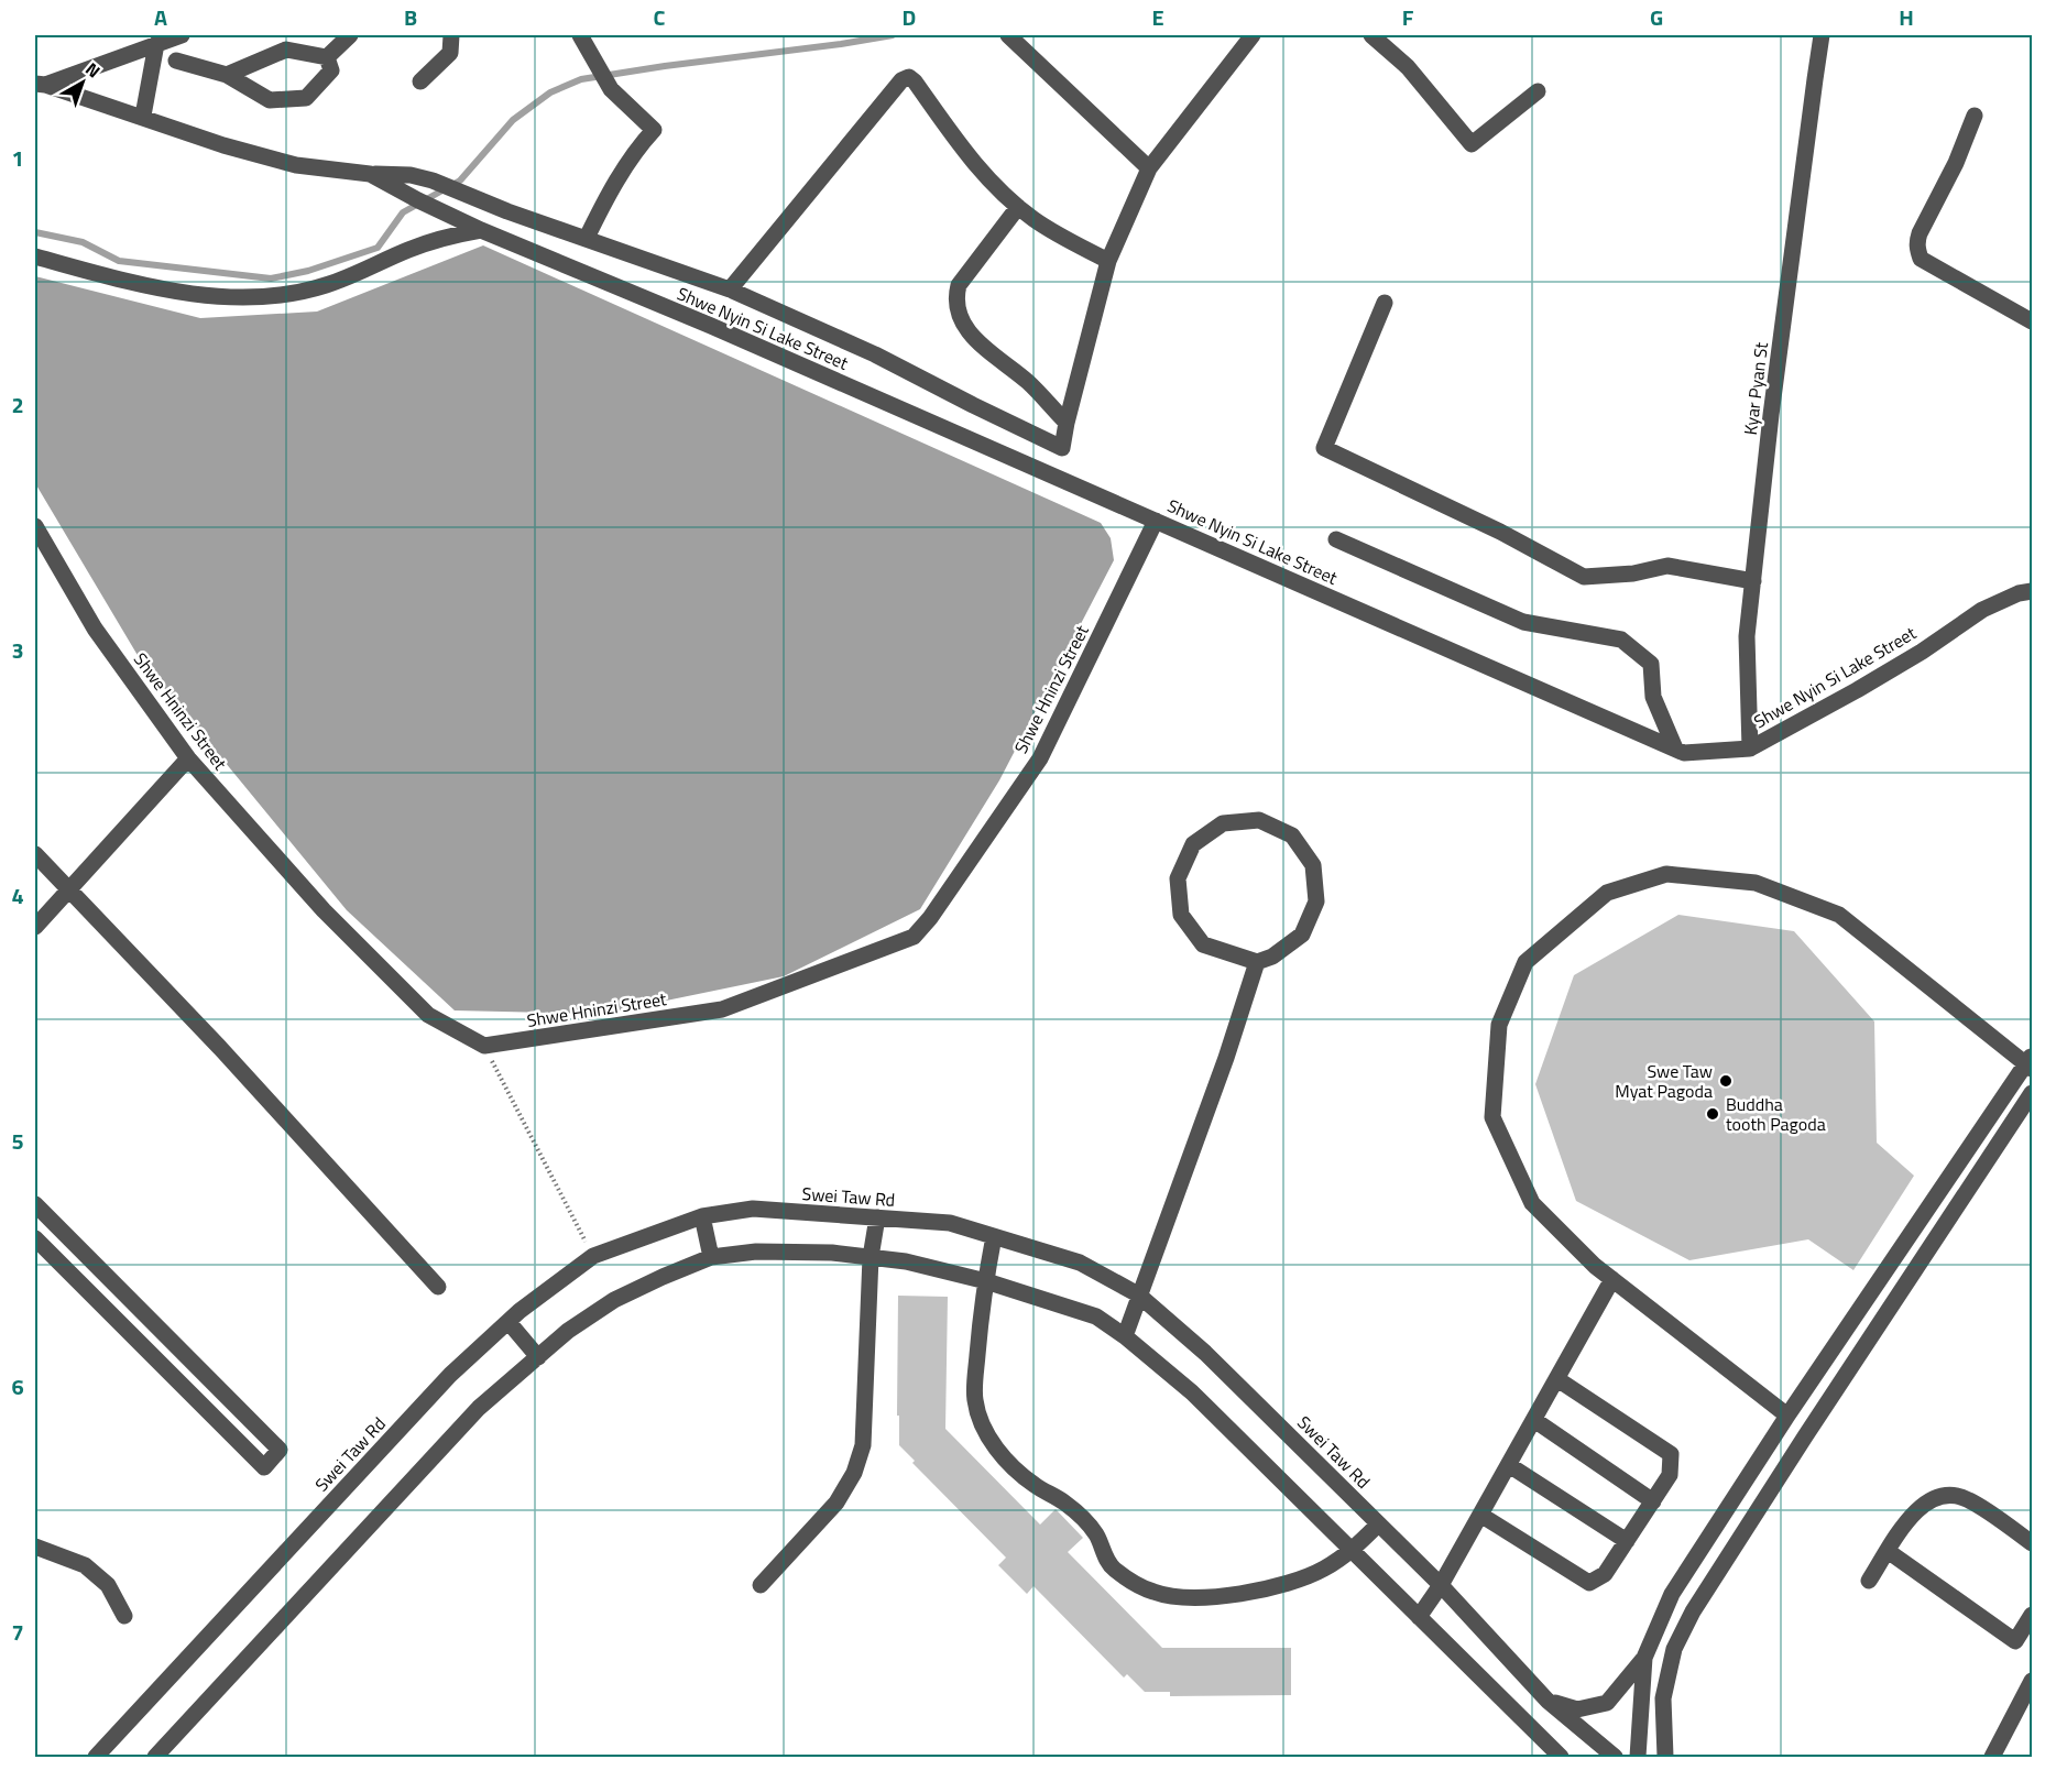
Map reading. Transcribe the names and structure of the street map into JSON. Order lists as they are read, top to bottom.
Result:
{
  "streets": {
    "street": [
      "Shwe Nyin Si Lake Street",
      "Kyar Pyan St",
      "Shwe Hninzi Street",
      "Swei Taw Rd"
    ]
  },
  "crossings": [
    ["Shwe Nyin Si Lake Street", "Kyar Pyan St"],
    ["Shwe Nyin Si Lake Street", "Shwe Hninzi Street"]
  ],
  "places": ["Swe Taw Myat Pagoda", "Buddha tooth Pagoda"],
  "north": "top right",
  "grid": {
    "columns": [
      "A",
      "B",
      "C",
      "D",
      "E",
      "F",
      "G",
      "H"
    ],
    "rows": [
      "1",
      "2",
      "3",
      "4",
      "5",
      "6",
      "7"
    ]
  }
}
